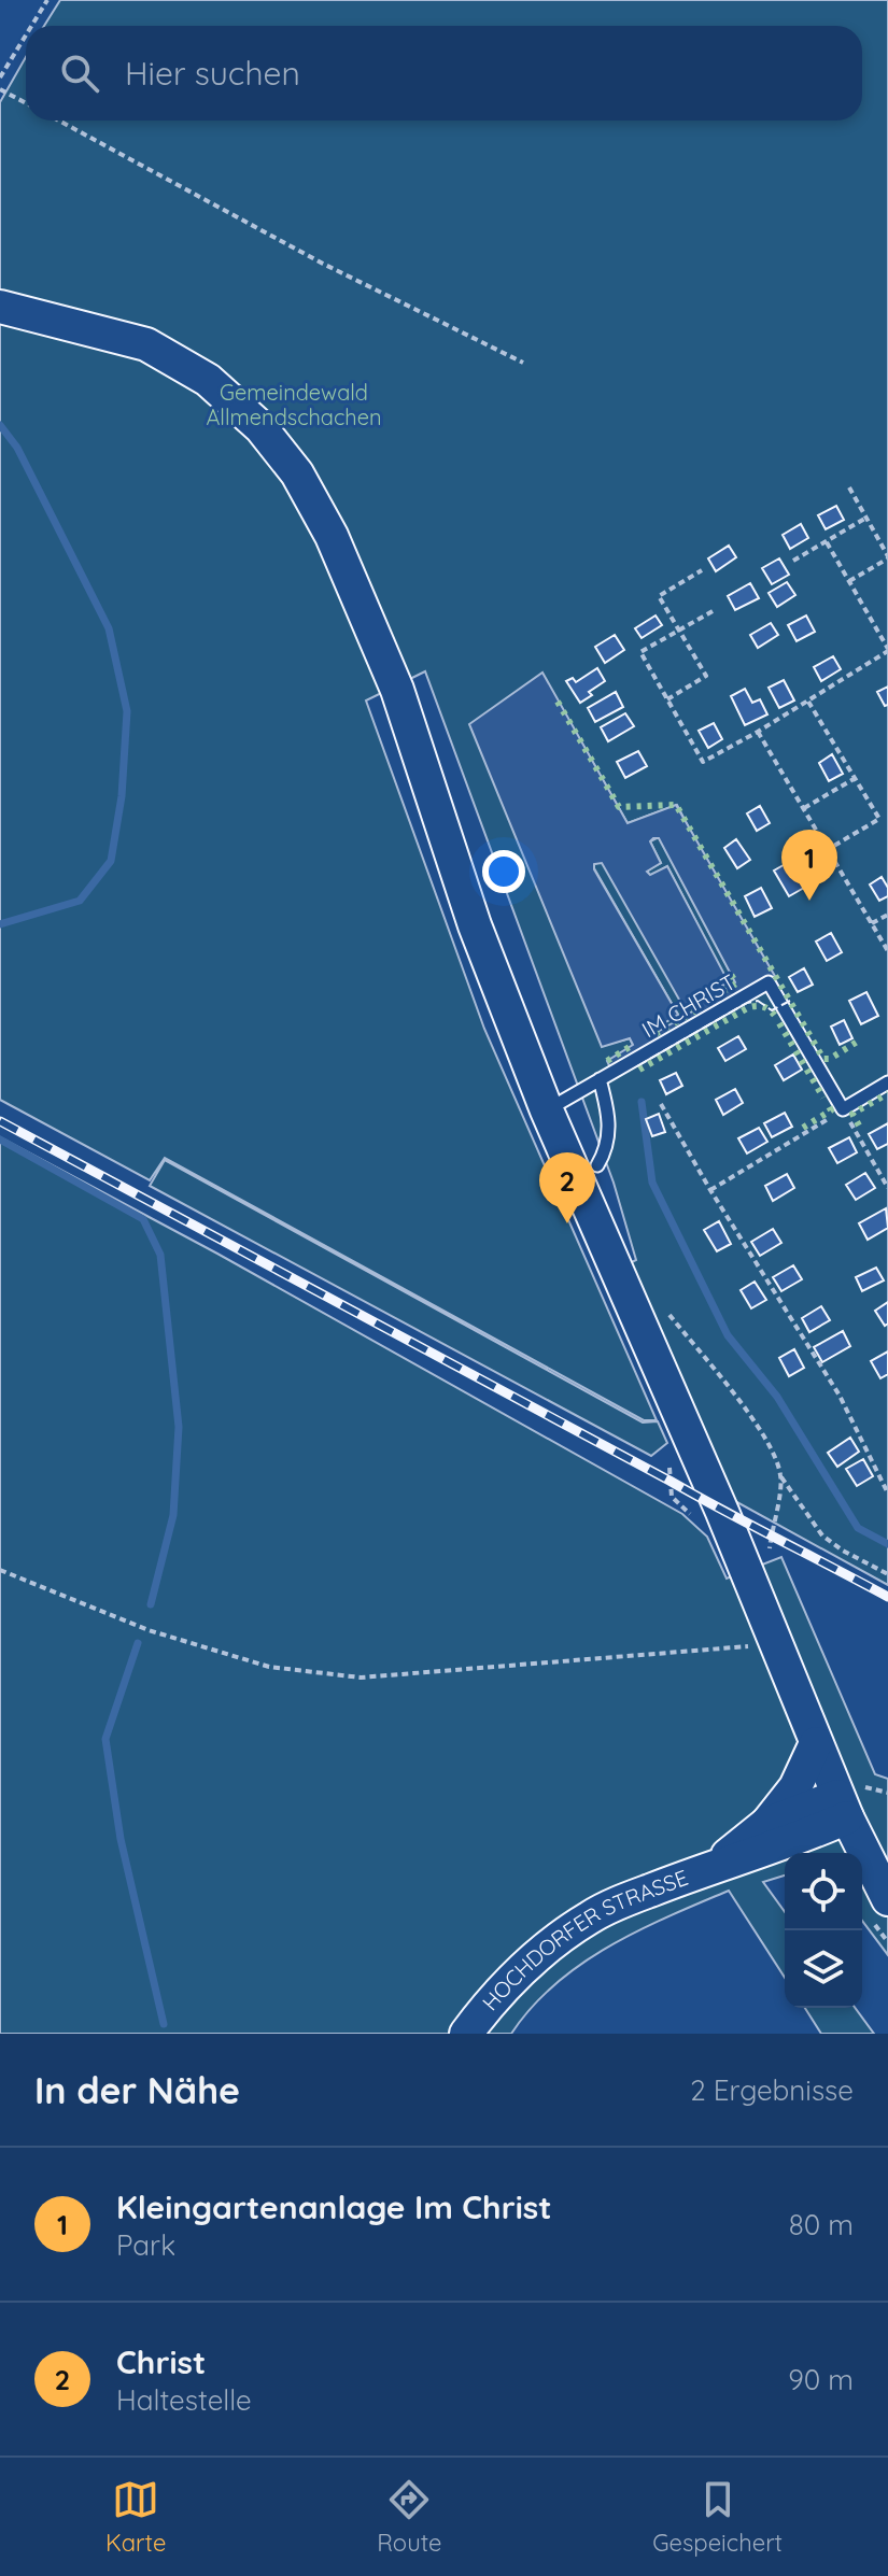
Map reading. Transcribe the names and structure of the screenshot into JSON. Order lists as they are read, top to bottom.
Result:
{
  "streets": {
    "main road": ["HOCHDORFER STRASSE"],
    "lane": ["IM CHRIST"]
  },
  "parks": ["Gemeindewald Allmendschachen"],
  "page": {
    "search": "Hier suchen",
    "pins": ["1", "2"],
    "heading": ["In der Nähe", "2 Ergebnisse"],
    "list": [
      {
        "mark": "1",
        "name": "Kleingartenanlage Im Christ",
        "note": "Park",
        "value": "80 m"
      },
      {
        "mark": "2",
        "name": "Christ",
        "note": "Haltestelle",
        "value": "90 m"
      }
    ],
    "nav": ["Karte", "Route", "Gespeichert"]
  }
}
